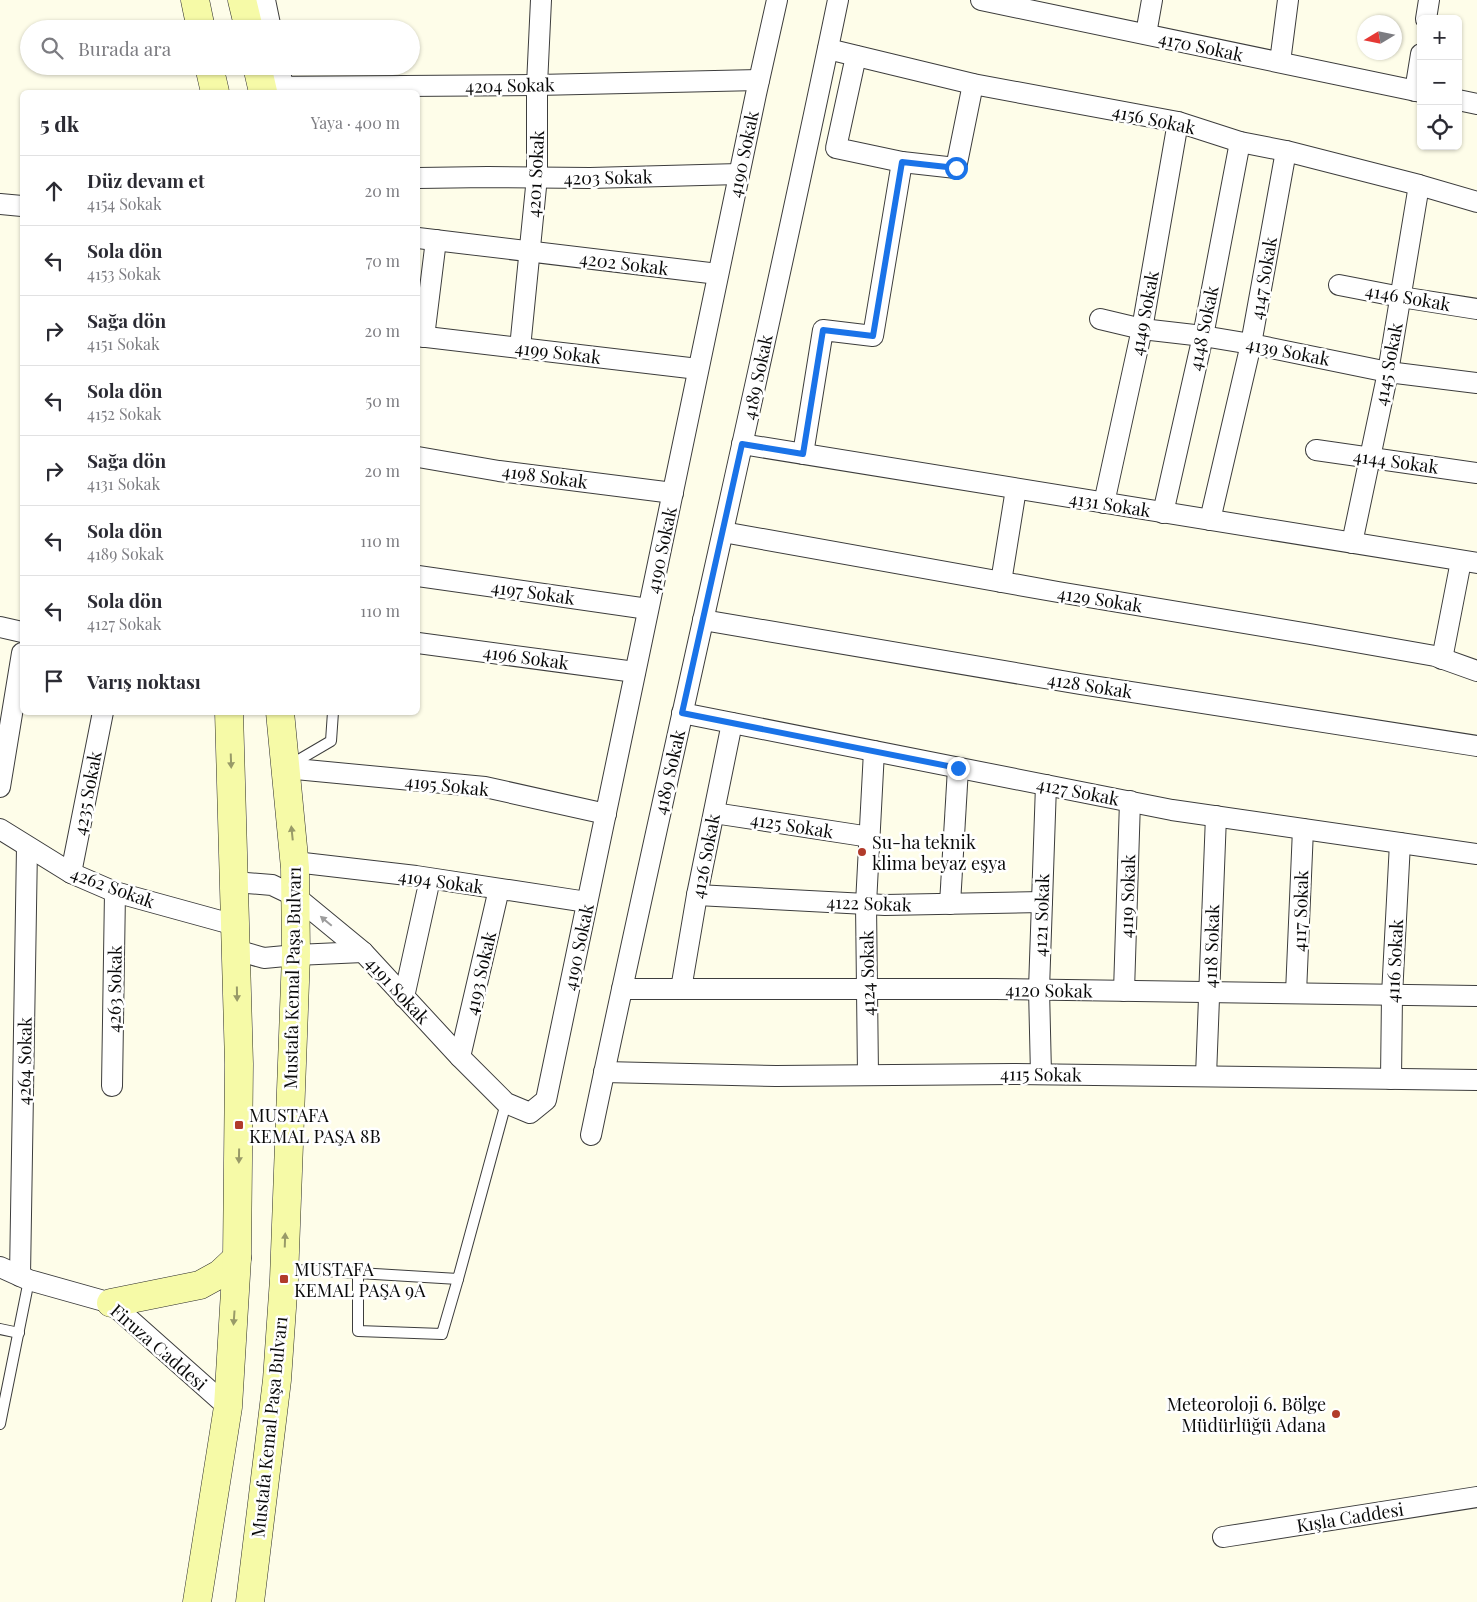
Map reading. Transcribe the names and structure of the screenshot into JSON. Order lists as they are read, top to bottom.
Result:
{
  "streets": {
    "main road": ["Mustafa Kemal Paşa Bulvarı"],
    "street": [
      "4170 Sokak",
      "4204 Sokak",
      "4156 Sokak",
      "4190 Sokak",
      "4201 Sokak",
      "4203 Sokak",
      "4202 Sokak",
      "4147 Sokak",
      "4146 Sokak",
      "4149 Sokak",
      "4148 Sokak",
      "4139 Sokak",
      "4199 Sokak",
      "4145 Sokak",
      "4189 Sokak",
      "4144 Sokak",
      "4198 Sokak",
      "4131 Sokak",
      "4197 Sokak",
      "4129 Sokak",
      "4196 Sokak",
      "4128 Sokak",
      "4195 Sokak",
      "4127 Sokak",
      "4235 Sokak",
      "4125 Sokak",
      "4126 Sokak",
      "4194 Sokak",
      "4262 Sokak",
      "4119 Sokak",
      "4122 Sokak",
      "4117 Sokak",
      "4121 Sokak",
      "4118 Sokak",
      "4116 Sokak",
      "4193 Sokak",
      "4124 Sokak",
      "4263 Sokak",
      "4191 Sokak",
      "4120 Sokak",
      "4264 Sokak",
      "4115 Sokak",
      "Firuza Caddesi",
      "Kışla Caddesi"
    ]
  },
  "crossings": [
    ["4204 Sokak", "4190 Sokak"],
    ["4204 Sokak", "4201 Sokak"],
    ["4156 Sokak", "4147 Sokak"],
    ["4156 Sokak", "4149 Sokak"],
    ["4156 Sokak", "4148 Sokak"],
    ["4156 Sokak", "4145 Sokak"],
    ["4156 Sokak", "4189 Sokak"],
    ["4190 Sokak", "4203 Sokak"],
    ["4190 Sokak", "4202 Sokak"],
    ["4190 Sokak", "4199 Sokak"],
    ["4190 Sokak", "4198 Sokak"],
    ["4190 Sokak", "4197 Sokak"],
    ["4190 Sokak", "4196 Sokak"],
    ["4190 Sokak", "4195 Sokak"],
    ["4190 Sokak", "4194 Sokak"],
    ["4190 Sokak", "4191 Sokak"],
    ["4201 Sokak", "4203 Sokak"],
    ["4201 Sokak", "4202 Sokak"],
    ["4201 Sokak", "4199 Sokak"],
    ["4147 Sokak", "4139 Sokak"],
    ["4147 Sokak", "4131 Sokak"],
    ["4146 Sokak", "4145 Sokak"],
    ["4149 Sokak", "4139 Sokak"],
    ["4149 Sokak", "4131 Sokak"],
    ["4148 Sokak", "4139 Sokak"],
    ["4148 Sokak", "4131 Sokak"],
    ["4139 Sokak", "4145 Sokak"],
    ["4145 Sokak", "4144 Sokak"],
    ["4145 Sokak", "4131 Sokak"],
    ["4189 Sokak", "4131 Sokak"],
    ["4189 Sokak", "4129 Sokak"],
    ["4189 Sokak", "4128 Sokak"],
    ["4189 Sokak", "4127 Sokak"],
    ["4189 Sokak", "4120 Sokak"],
    ["4189 Sokak", "4115 Sokak"],
    ["4195 Sokak", "Mustafa Kemal Paşa Bulvarı"],
    ["4127 Sokak", "4126 Sokak"],
    ["4127 Sokak", "4119 Sokak"],
    ["4127 Sokak", "4117 Sokak"],
    ["4127 Sokak", "4121 Sokak"],
    ["4127 Sokak", "4118 Sokak"],
    ["4127 Sokak", "4116 Sokak"],
    ["4127 Sokak", "4124 Sokak"],
    ["4235 Sokak", "4262 Sokak"],
    ["4125 Sokak", "4126 Sokak"],
    ["4125 Sokak", "4124 Sokak"],
    ["4126 Sokak", "4122 Sokak"],
    ["4126 Sokak", "4120 Sokak"],
    ["4194 Sokak", "4193 Sokak"],
    ["4194 Sokak", "Mustafa Kemal Paşa Bulvarı"],
    ["4262 Sokak", "Mustafa Kemal Paşa Bulvarı"],
    ["4262 Sokak", "4263 Sokak"],
    ["4262 Sokak", "4191 Sokak"],
    ["4262 Sokak", "4264 Sokak"],
    ["4119 Sokak", "4120 Sokak"],
    ["4122 Sokak", "4121 Sokak"],
    ["4122 Sokak", "4124 Sokak"],
    ["4117 Sokak", "4120 Sokak"],
    ["4121 Sokak", "4120 Sokak"],
    ["4121 Sokak", "4115 Sokak"],
    ["4118 Sokak", "4120 Sokak"],
    ["4118 Sokak", "4115 Sokak"],
    ["4116 Sokak", "4120 Sokak"],
    ["4116 Sokak", "4115 Sokak"],
    ["4193 Sokak", "4191 Sokak"],
    ["4124 Sokak", "4120 Sokak"],
    ["4124 Sokak", "4115 Sokak"],
    ["Mustafa Kemal Paşa Bulvarı", "4191 Sokak"],
    ["4264 Sokak", "Firuza Caddesi"]
  ],
  "places": {
    "other": ["Su-ha teknik klima beyaz eşya", "Meteoroloji 6. Bölge Müdürlüğü Adana"],
    "transit": ["MUSTAFA KEMAL PAŞA 8B", "MUSTAFA KEMAL PAŞA 9A"]
  },
  "north": "left",
  "page": {
    "map_buttons": ["+", "−"],
    "search": "Burada ara",
    "heading": ["5 dk", "Yaya · 400 m"],
    "list": [
      ["Düz devam et", "4154 Sokak", "20 m"],
      ["Sola dön", "4153 Sokak", "70 m"],
      ["Sağa dön", "4151 Sokak", "20 m"],
      ["Sola dön", "4152 Sokak", "50 m"],
      ["Sağa dön", "4131 Sokak", "20 m"],
      ["Sola dön", "4189 Sokak", "110 m"],
      ["Sola dön", "4127 Sokak", "110 m"],
      "Varış noktası"
    ]
  }
}
